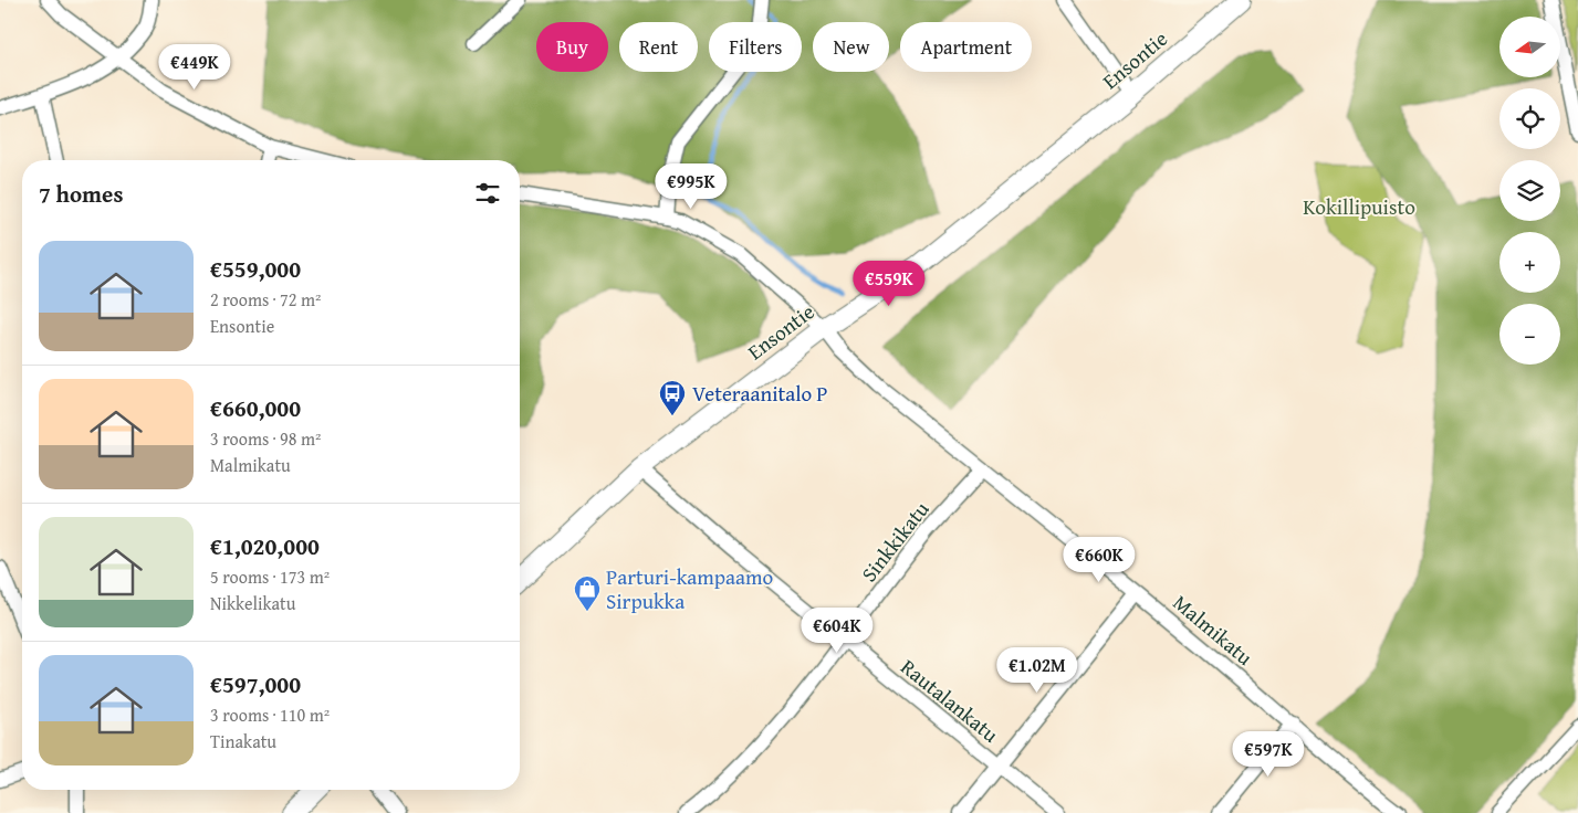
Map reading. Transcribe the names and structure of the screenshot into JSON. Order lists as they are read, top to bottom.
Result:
{
  "streets": {
    "street": [
      "Ensontie",
      "Sinkkikatu",
      "Malmikatu",
      "Rautalankatu"
    ]
  },
  "crossings": [
    ["Ensontie", "Malmikatu"],
    ["Ensontie", "Rautalankatu"],
    ["Sinkkikatu", "Malmikatu"],
    ["Sinkkikatu", "Rautalankatu"]
  ],
  "parks": ["Kokillipuisto"],
  "places": {
    "bus stop": ["Veteraanitalo P"],
    "shop": ["Parturi-kampaamo Sirpukka"]
  },
  "north": "left",
  "page": {
    "map_buttons": ["+", "−"],
    "chip": [
      "Buy",
      "Rent",
      "Filters",
      "New",
      "Apartment"
    ],
    "price": [
      "€449K",
      "€995K",
      "€559K",
      "€660K",
      "€604K",
      "€1.02M",
      "€597K"
    ],
    "heading": "7 homes",
    "list": [
      {
        "name": "€559,000",
        "note": "2 rooms · 72 m² · Ensontie"
      },
      {
        "name": "€660,000",
        "note": "3 rooms · 98 m² · Malmikatu"
      },
      {
        "name": "€1,020,000",
        "note": "5 rooms · 173 m² · Nikkelikatu"
      },
      {
        "name": "€597,000",
        "note": "3 rooms · 110 m² · Tinakatu"
      }
    ]
  }
}
